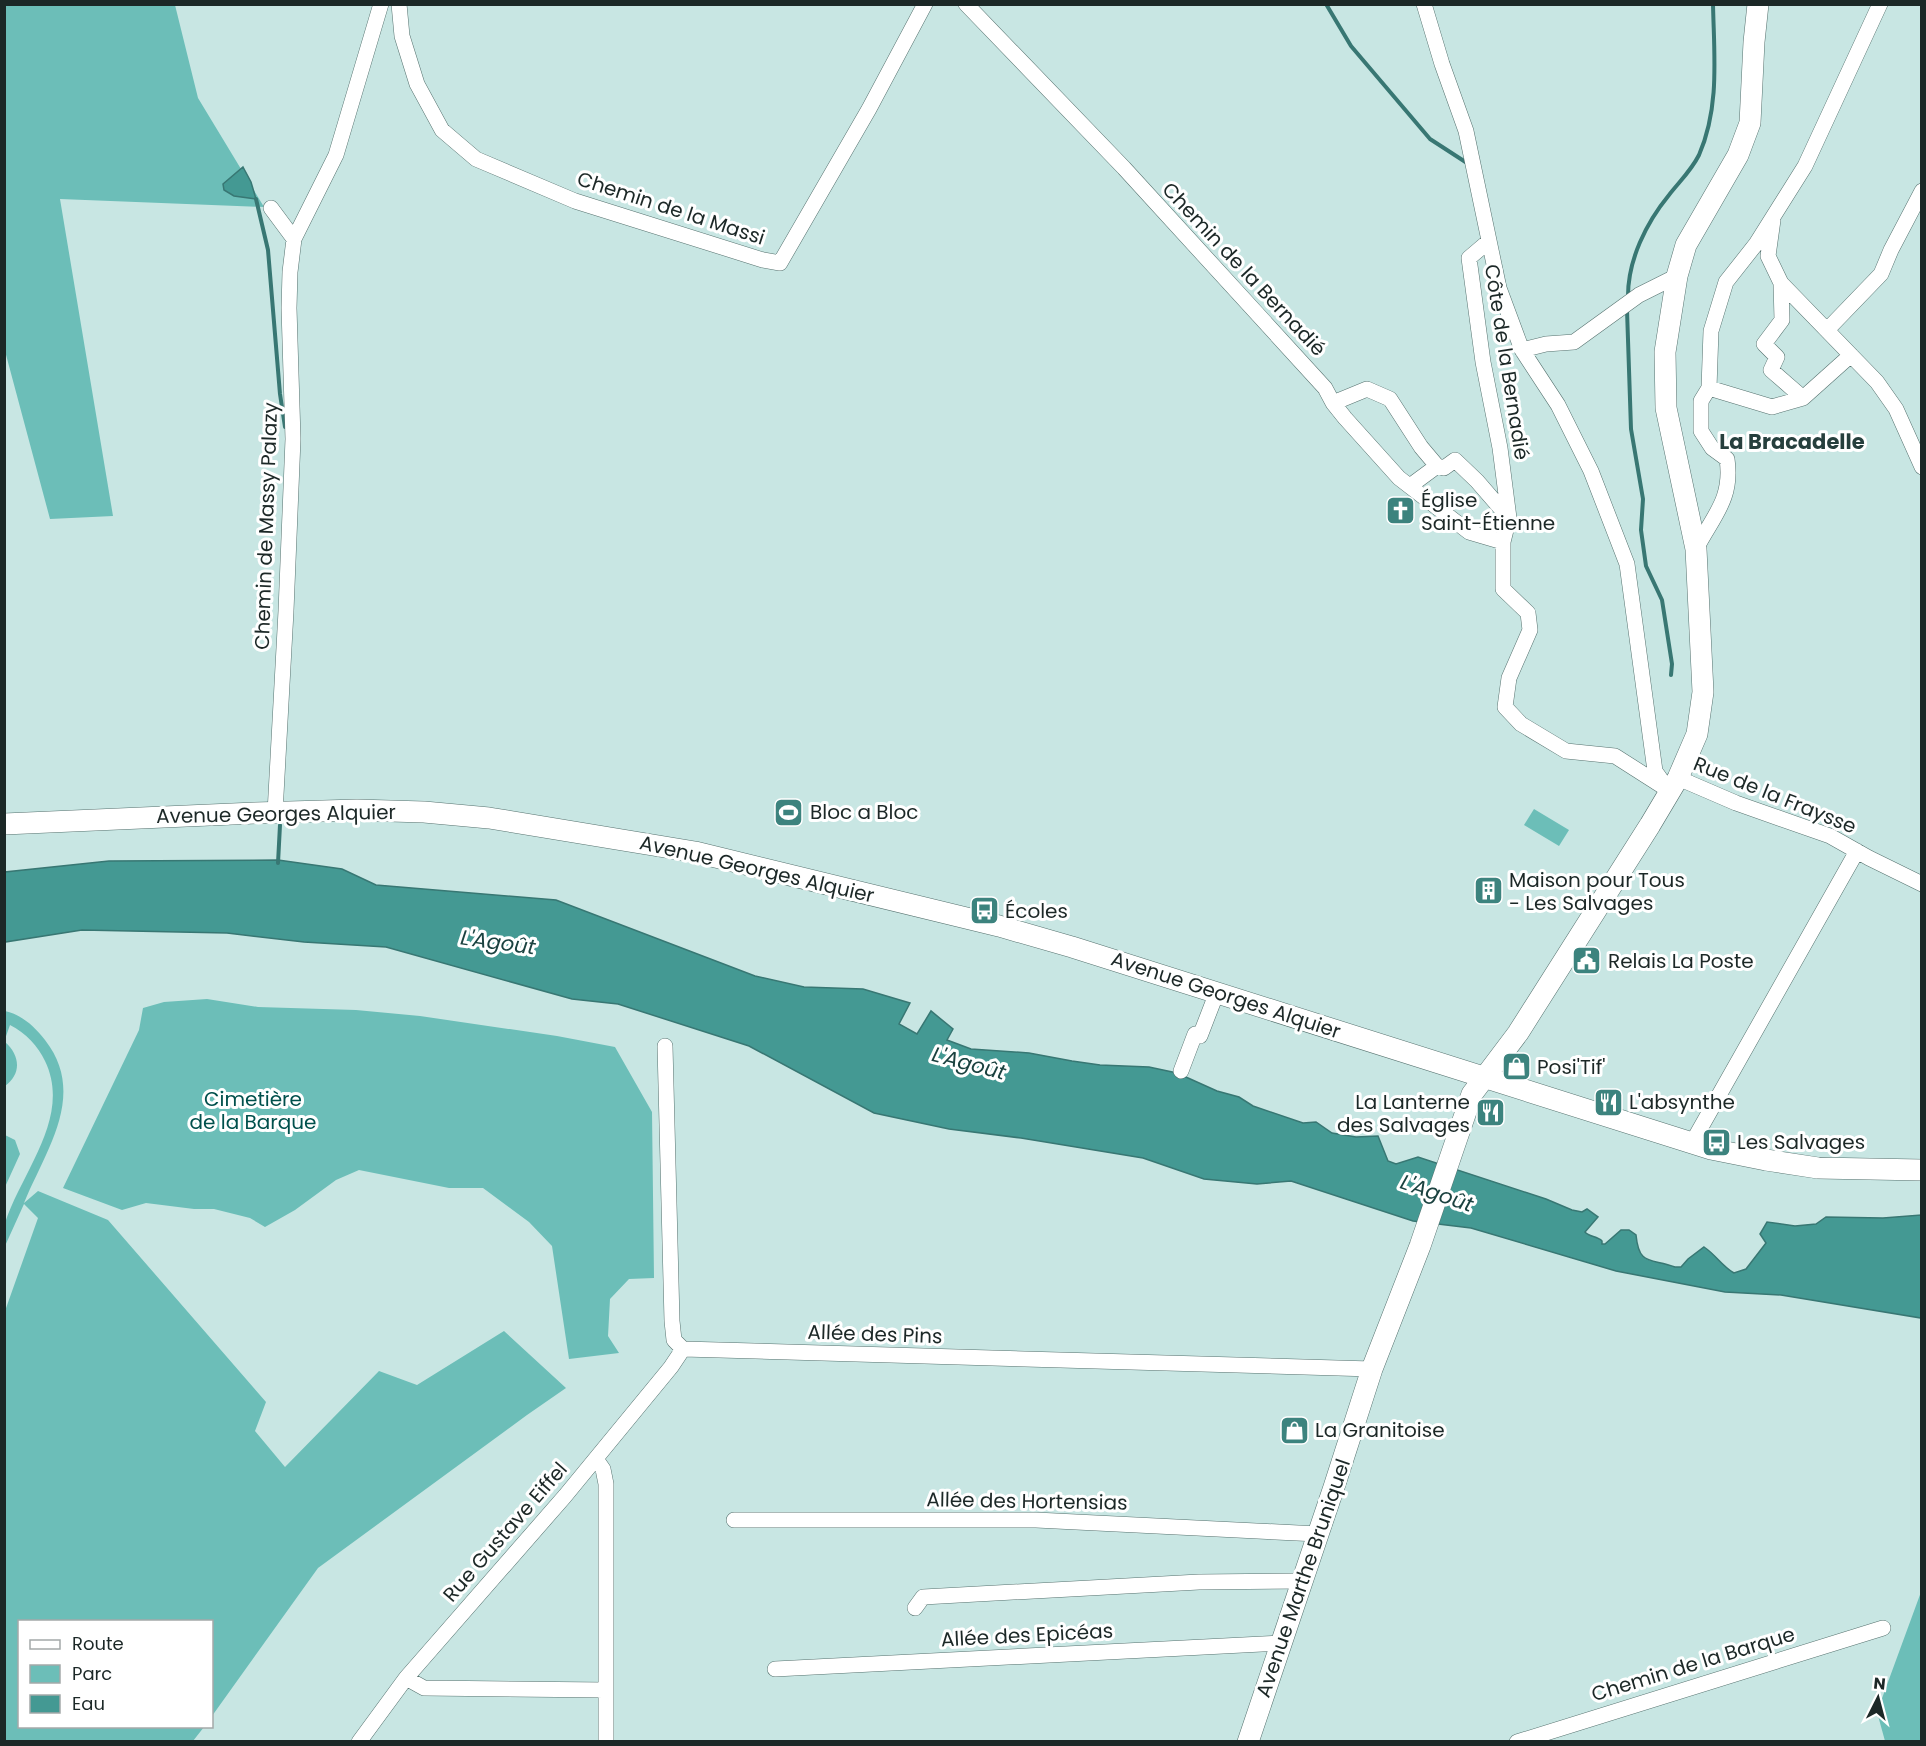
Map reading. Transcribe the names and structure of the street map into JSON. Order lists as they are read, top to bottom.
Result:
{
  "streets": {
    "main road": ["Avenue Georges Alquier", "Avenue Marthe Bruniquel"],
    "street": [
      "Chemin de la Massi",
      "Chemin de la Bernadié",
      "Côte de la Bernadié",
      "Chemin de Massy Palazy",
      "Rue de la Fraysse",
      "Allée des Pins",
      "Allée des Hortensias",
      "Rue Gustave Eiffel",
      "Allée des Epicéas",
      "Chemin de la Barque"
    ]
  },
  "crossings": [
    ["Chemin de la Bernadié", "Côte de la Bernadié"],
    ["Chemin de la Bernadié", "Rue de la Fraysse"],
    ["Côte de la Bernadié", "Rue de la Fraysse"],
    ["Côte de la Bernadié", "Avenue Marthe Bruniquel"],
    ["Chemin de Massy Palazy", "Avenue Georges Alquier"],
    ["Rue de la Fraysse", "Avenue Marthe Bruniquel"],
    ["Avenue Georges Alquier", "Avenue Marthe Bruniquel"],
    ["Allée des Pins", "Rue Gustave Eiffel"],
    ["Allée des Pins", "Avenue Marthe Bruniquel"],
    ["Allée des Hortensias", "Avenue Marthe Bruniquel"],
    ["Avenue Marthe Bruniquel", "Allée des Epicéas"]
  ],
  "districts": ["La Bracadelle"],
  "water": ["L'Agoût"],
  "parks": ["Cimetière de la Barque"],
  "places": {
    "church": ["Église Saint-Étienne"],
    "sports": ["Bloc a Bloc"],
    "building": ["Maison pour Tous - Les Salvages"],
    "bus stop": ["Écoles", "Les Salvages"],
    "public building": ["Relais La Poste"],
    "shop": ["Posi'Tif'", "La Granitoise"],
    "restaurant": ["L'absynthe", "La Lanterne des Salvages"]
  },
  "legend": ["Route", "Parc", "Eau"],
  "north": "top"
}
